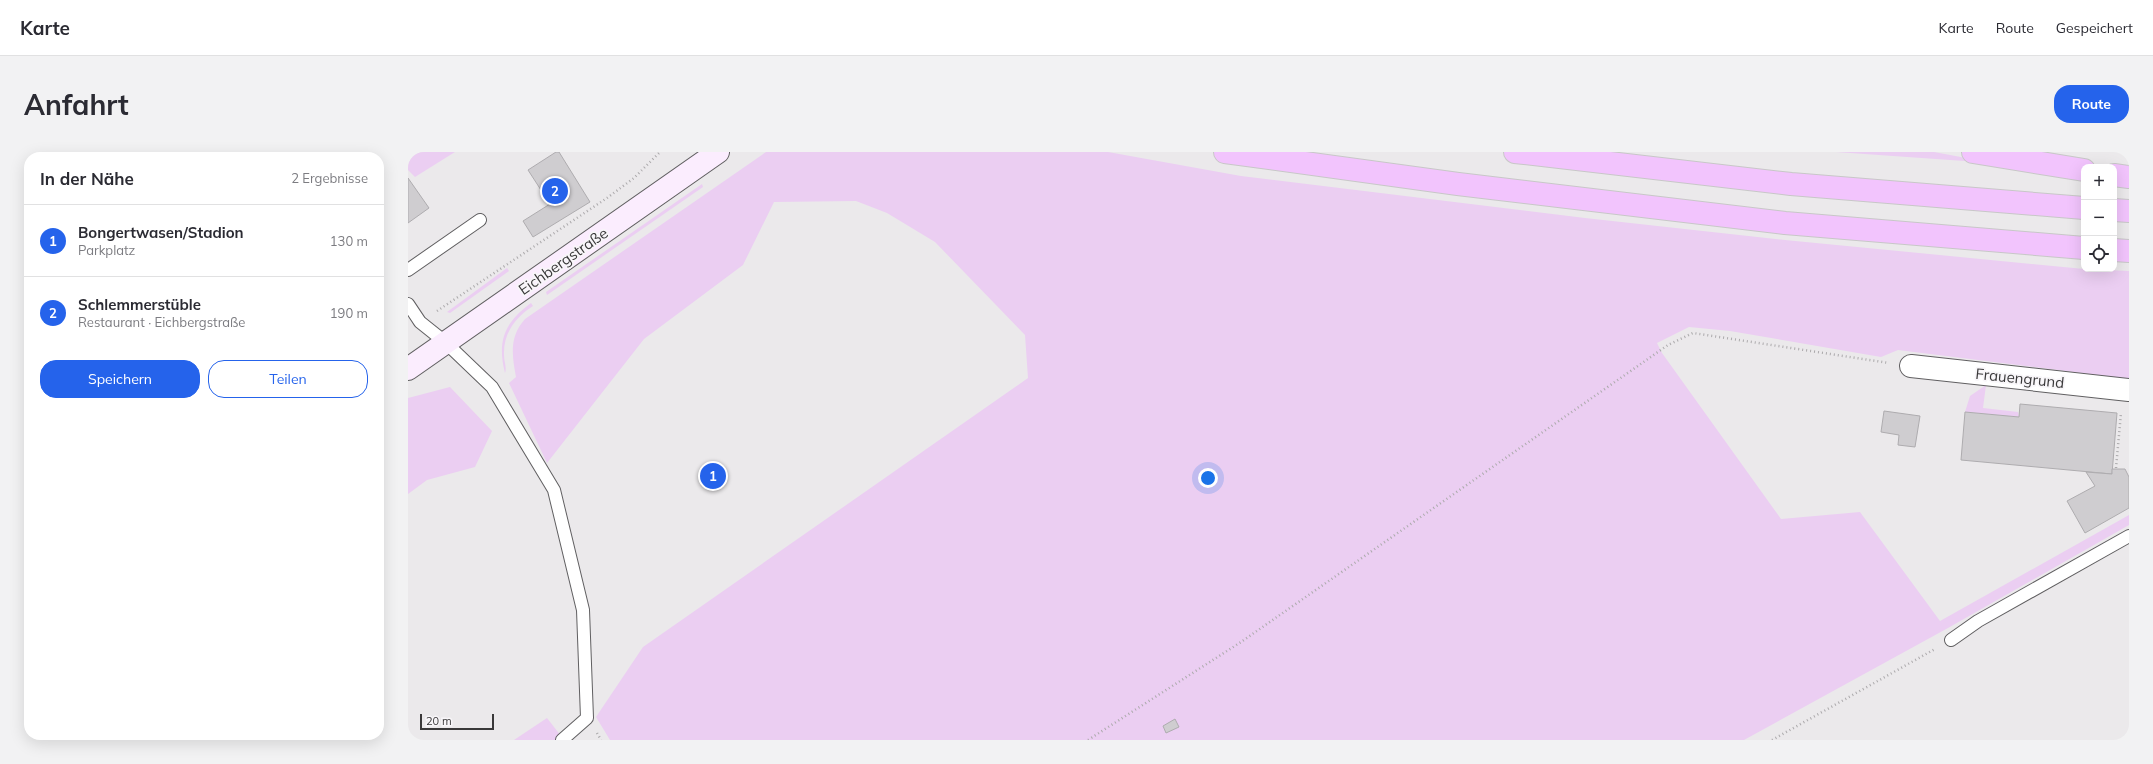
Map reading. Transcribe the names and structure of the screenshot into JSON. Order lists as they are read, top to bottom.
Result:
{
  "streets": {
    "main road": ["Eichbergstraße"],
    "street": ["Frauengrund"]
  },
  "scale_bar": "20 m",
  "page": {
    "header": "Karte",
    "nav": ["Karte", "Route", "Gespeichert"],
    "buttons": [
      "Route",
      ["Speichern", "Teilen"]
    ],
    "title": "Anfahrt",
    "heading": ["In der Nähe", "2 Ergebnisse"],
    "map_buttons": ["+", "−"],
    "pins": ["2", "1"],
    "list": [
      {
        "mark": "1",
        "name": "Bongertwasen/Stadion",
        "note": "Parkplatz",
        "value": "130 m"
      },
      {
        "mark": "2",
        "name": "Schlemmerstüble",
        "note": "Restaurant · Eichbergstraße",
        "value": "190 m"
      }
    ],
    "scale": "20 m"
  }
}
